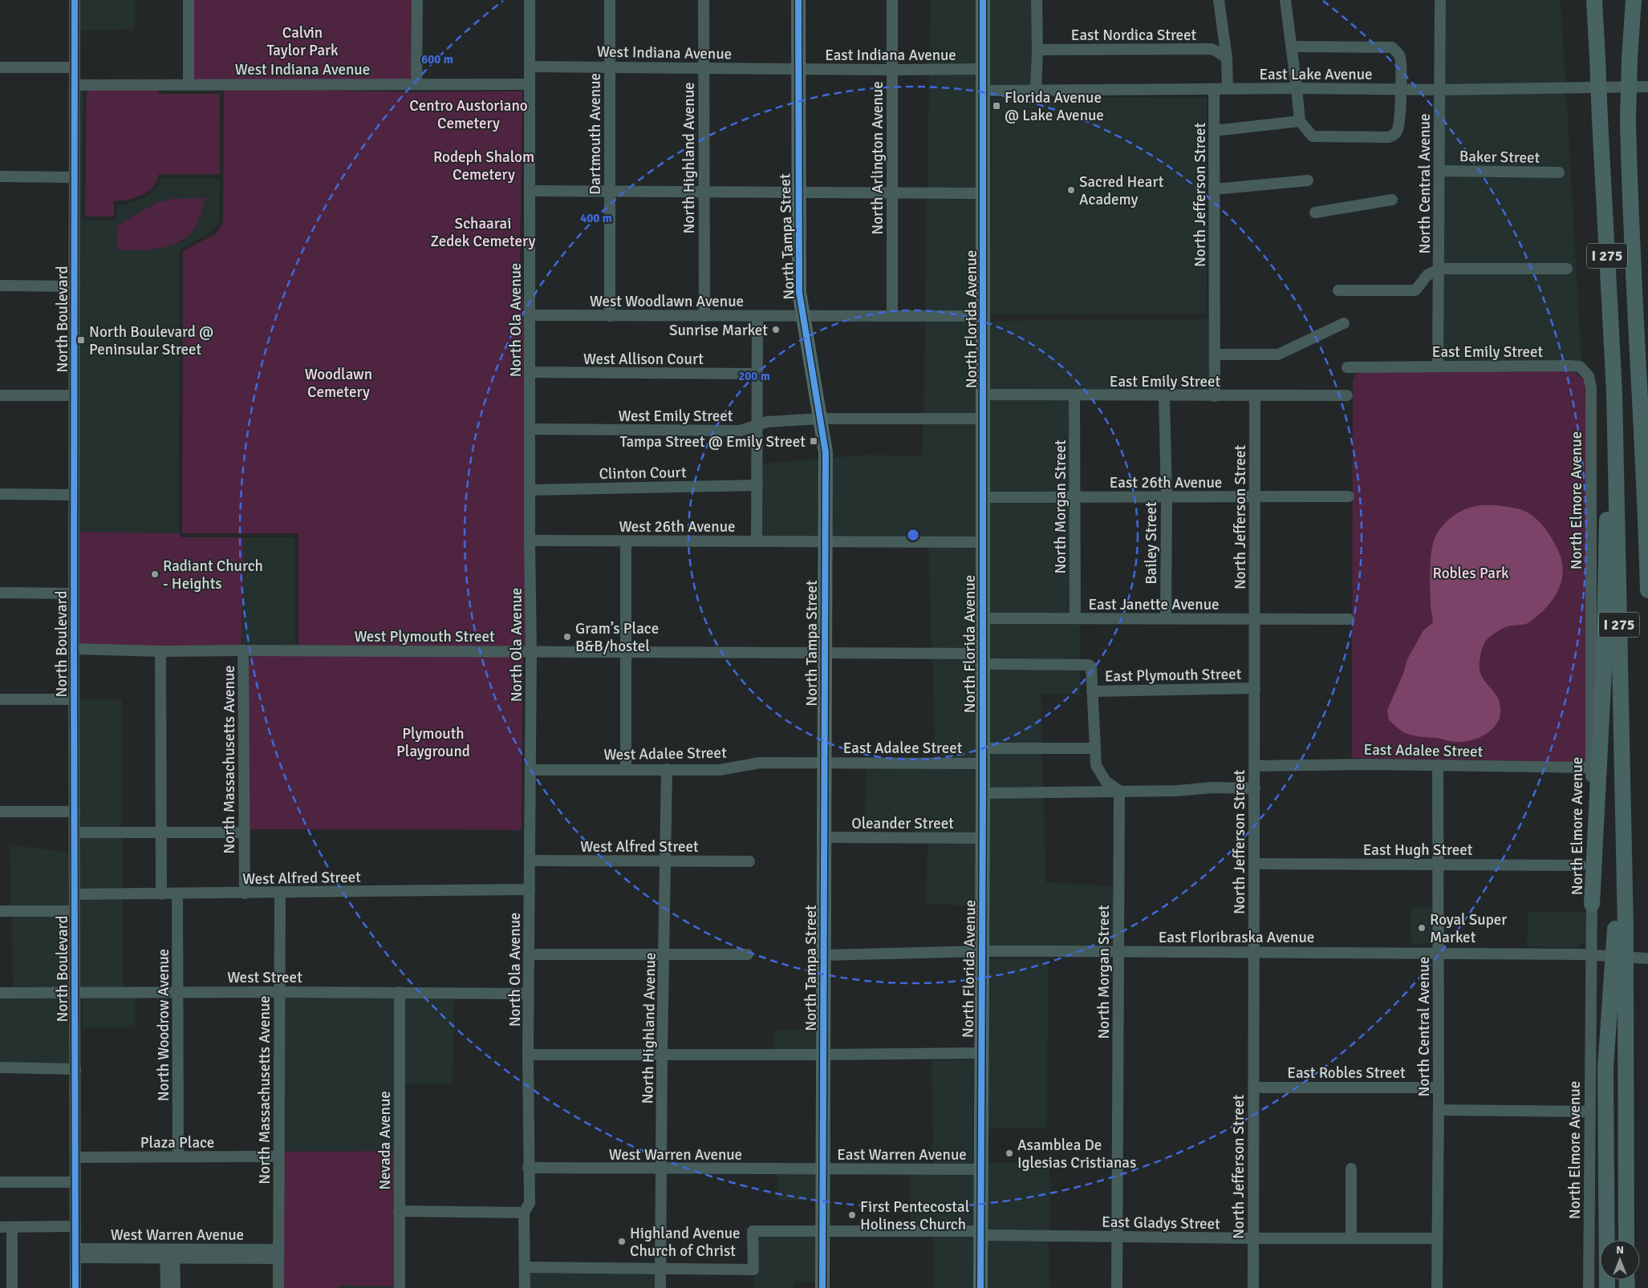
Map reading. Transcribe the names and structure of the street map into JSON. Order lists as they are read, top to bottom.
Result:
{
  "streets": {
    "highway": ["I 275"],
    "main road": ["North Tampa Street", "North Florida Avenue"],
    "street": [
      "East Nordica Street",
      "West Indiana Avenue",
      "East Indiana Avenue",
      "East Lake Avenue",
      "Dartmouth Avenue",
      "Baker Street",
      "North Highland Avenue",
      "North Arlington Avenue",
      "North Central Avenue",
      "North Jefferson Street",
      "West Woodlawn Avenue",
      "North Boulevard",
      "North Ola Avenue",
      "East Emily Street",
      "West Allison Court",
      "West Emily Street",
      "Clinton Court",
      "East 26th Avenue",
      "North Elmore Avenue",
      "North Morgan Street",
      "West 26th Avenue",
      "Bailey Street",
      "East Janette Avenue",
      "West Plymouth Street",
      "East Plymouth Street",
      "East Adalee Street",
      "West Adalee Street",
      "North Massachusetts Avenue",
      "Oleander Street",
      "West Alfred Street",
      "East Hugh Street",
      "East Floribraska Avenue",
      "West Street",
      "North Woodrow Avenue",
      "East Robles Street",
      "Nevada Avenue",
      "Plaza Place",
      "West Warren Avenue",
      "East Warren Avenue",
      "East Gladys Street"
    ]
  },
  "crossings": [
    ["West Indiana Avenue", "East Indiana Avenue"],
    ["West Indiana Avenue", "Dartmouth Avenue"],
    ["West Indiana Avenue", "North Highland Avenue"],
    ["West Indiana Avenue", "North Tampa Street"],
    ["West Indiana Avenue", "North Boulevard"],
    ["West Indiana Avenue", "North Ola Avenue"],
    ["East Indiana Avenue", "North Arlington Avenue"],
    ["East Indiana Avenue", "North Tampa Street"],
    ["East Indiana Avenue", "North Florida Avenue"],
    ["East Lake Avenue", "North Central Avenue"],
    ["East Lake Avenue", "North Jefferson Street"],
    ["East Lake Avenue", "North Florida Avenue"],
    ["Dartmouth Avenue", "West Woodlawn Avenue"],
    ["Baker Street", "North Central Avenue"],
    ["North Highland Avenue", "West Woodlawn Avenue"],
    ["North Highland Avenue", "West Adalee Street"],
    ["North Highland Avenue", "West Alfred Street"],
    ["North Highland Avenue", "West Warren Avenue"],
    ["North Highland Avenue", "East Gladys Street"],
    ["North Arlington Avenue", "West Woodlawn Avenue"],
    ["North Central Avenue", "East Emily Street"],
    ["North Central Avenue", "East Adalee Street"],
    ["North Central Avenue", "East Hugh Street"],
    ["North Central Avenue", "East Floribraska Avenue"],
    ["North Central Avenue", "East Robles Street"],
    ["North Central Avenue", "East Gladys Street"],
    ["North Jefferson Street", "East Emily Street"],
    ["North Jefferson Street", "East 26th Avenue"],
    ["North Jefferson Street", "East Janette Avenue"],
    ["North Jefferson Street", "East Plymouth Street"],
    ["North Jefferson Street", "East Adalee Street"],
    ["North Jefferson Street", "East Hugh Street"],
    ["North Jefferson Street", "East Floribraska Avenue"],
    ["North Jefferson Street", "East Robles Street"],
    ["North Jefferson Street", "East Gladys Street"],
    ["North Tampa Street", "West Woodlawn Avenue"],
    ["North Tampa Street", "West Emily Street"],
    ["North Tampa Street", "West 26th Avenue"],
    ["North Tampa Street", "West Plymouth Street"],
    ["North Tampa Street", "East Plymouth Street"],
    ["North Tampa Street", "East Adalee Street"],
    ["North Tampa Street", "West Adalee Street"],
    ["North Tampa Street", "Oleander Street"],
    ["North Tampa Street", "East Floribraska Avenue"],
    ["North Tampa Street", "West Warren Avenue"],
    ["North Tampa Street", "East Warren Avenue"],
    ["North Tampa Street", "East Gladys Street"],
    ["West Woodlawn Avenue", "North Florida Avenue"],
    ["West Woodlawn Avenue", "North Ola Avenue"],
    ["North Boulevard", "West Plymouth Street"],
    ["North Boulevard", "West Alfred Street"],
    ["North Boulevard", "West Street"],
    ["North Boulevard", "Plaza Place"],
    ["North Boulevard", "West Warren Avenue"],
    ["North Florida Avenue", "East Emily Street"],
    ["North Florida Avenue", "East 26th Avenue"],
    ["North Florida Avenue", "East Janette Avenue"],
    ["North Florida Avenue", "East Plymouth Street"],
    ["North Florida Avenue", "East Adalee Street"],
    ["North Florida Avenue", "Oleander Street"],
    ["North Florida Avenue", "East Floribraska Avenue"],
    ["North Florida Avenue", "East Warren Avenue"],
    ["North Florida Avenue", "East Gladys Street"],
    ["North Ola Avenue", "West Allison Court"],
    ["North Ola Avenue", "West Emily Street"],
    ["North Ola Avenue", "Clinton Court"],
    ["North Ola Avenue", "West 26th Avenue"],
    ["North Ola Avenue", "West Plymouth Street"],
    ["North Ola Avenue", "West Adalee Street"],
    ["North Ola Avenue", "West Alfred Street"],
    ["North Ola Avenue", "West Street"],
    ["North Ola Avenue", "West Warren Avenue"],
    ["East Emily Street", "North Elmore Avenue"],
    ["East Emily Street", "North Morgan Street"],
    ["East Emily Street", "Bailey Street"],
    ["East 26th Avenue", "North Morgan Street"],
    ["East 26th Avenue", "Bailey Street"],
    ["North Elmore Avenue", "East Adalee Street"],
    ["North Elmore Avenue", "East Floribraska Avenue"],
    ["North Morgan Street", "East Janette Avenue"],
    ["North Morgan Street", "East Floribraska Avenue"],
    ["North Morgan Street", "East Gladys Street"],
    ["Bailey Street", "East Janette Avenue"],
    ["West Plymouth Street", "East Plymouth Street"],
    ["West Plymouth Street", "North Massachusetts Avenue"],
    ["East Adalee Street", "West Adalee Street"],
    ["North Massachusetts Avenue", "West Alfred Street"],
    ["North Massachusetts Avenue", "West Street"],
    ["North Massachusetts Avenue", "Plaza Place"],
    ["North Massachusetts Avenue", "West Warren Avenue"],
    ["West Alfred Street", "North Woodrow Avenue"],
    ["West Street", "North Woodrow Avenue"],
    ["West Street", "Nevada Avenue"],
    ["North Woodrow Avenue", "Plaza Place"],
    ["West Warren Avenue", "East Warren Avenue"]
  ],
  "parks": [
    "Calvin Taylor Park",
    "Centro Austoriano Cemetery",
    "Rodeph Shalom Cemetery",
    "Schaarai Zedek Cemetery",
    "Woodlawn Cemetery",
    "Robles Park",
    "Plymouth Playground"
  ],
  "places": {
    "transit": ["Florida Avenue @ Lake Avenue", "North Boulevard @ Peninsular Street", "Tampa Street @ Emily Street"],
    "other": [
      "Sacred Heart Academy",
      "Sunrise Market",
      "Radiant Church - Heights",
      "Gram’s Place B&B/hostel",
      "Royal Super Market",
      "Asamblea De Iglesias Cristianas",
      "First Pentecostal Holiness Church",
      "Highland Avenue Church of Christ"
    ]
  },
  "north": "top",
  "rings": ["600 m", "400 m", "200 m"]
}
